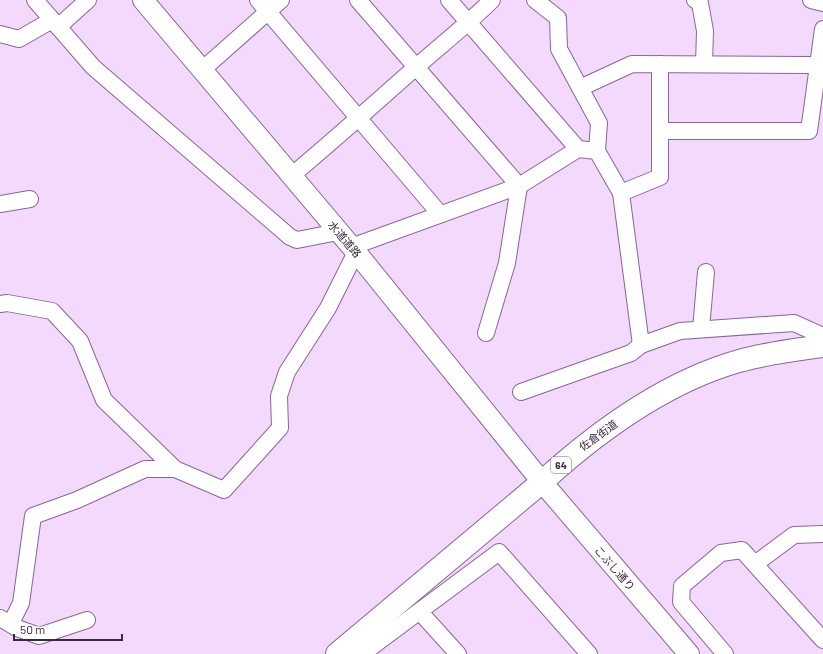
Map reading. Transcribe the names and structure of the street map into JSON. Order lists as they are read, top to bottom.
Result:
{
  "streets": {
    "main road": ["佐倉街道", "64"],
    "street": ["水道道路", "こぶし通り"]
  },
  "crossings": [
    ["水道道路", "佐倉街道"],
    ["水道道路", "こぶし通り"],
    ["佐倉街道", "こぶし通り"]
  ],
  "scale_bar": "50 m"
}
